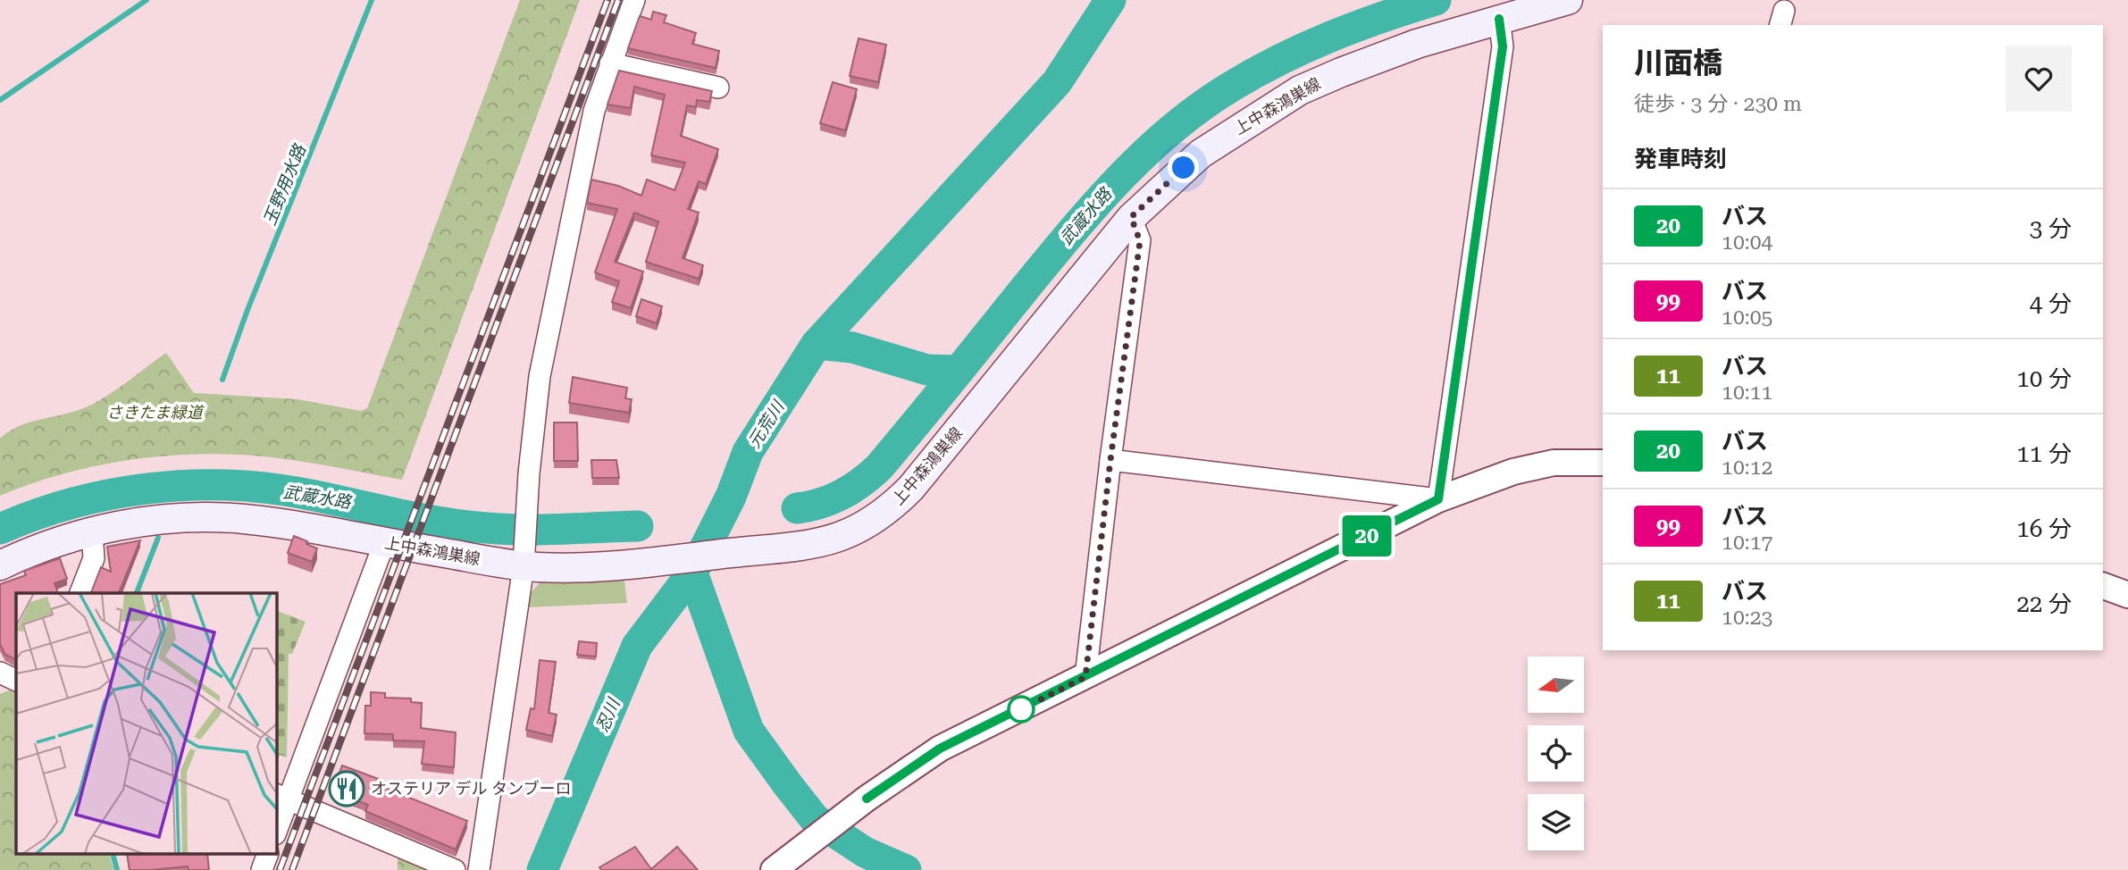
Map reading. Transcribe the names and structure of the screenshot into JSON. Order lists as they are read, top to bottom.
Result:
{
  "streets": {
    "main road": ["上中森鴻巣線"]
  },
  "water": [
    "玉野用水路",
    "武蔵水路",
    "元荒川",
    "忍川"
  ],
  "parks": ["さきたま緑道"],
  "places": {
    "restaurant": ["オステリア デル タンブーロ"]
  },
  "lines": ["bus line 20"],
  "north": "left",
  "page": {
    "on_map": "20",
    "heading": [
      ["川面橋", "徒歩 · 3 分 · 230 m"],
      "発車時刻"
    ],
    "list": [
      {
        "mark": "20",
        "name": "バス",
        "note": "10:04",
        "value": "3 分"
      },
      {
        "mark": "99",
        "name": "バス",
        "note": "10:05",
        "value": "4 分"
      },
      {
        "mark": "11",
        "name": "バス",
        "note": "10:11",
        "value": "10 分"
      },
      {
        "mark": "20",
        "name": "バス",
        "note": "10:12",
        "value": "11 分"
      },
      {
        "mark": "99",
        "name": "バス",
        "note": "10:17",
        "value": "16 分"
      },
      {
        "mark": "11",
        "name": "バス",
        "note": "10:23",
        "value": "22 分"
      }
    ]
  }
}
